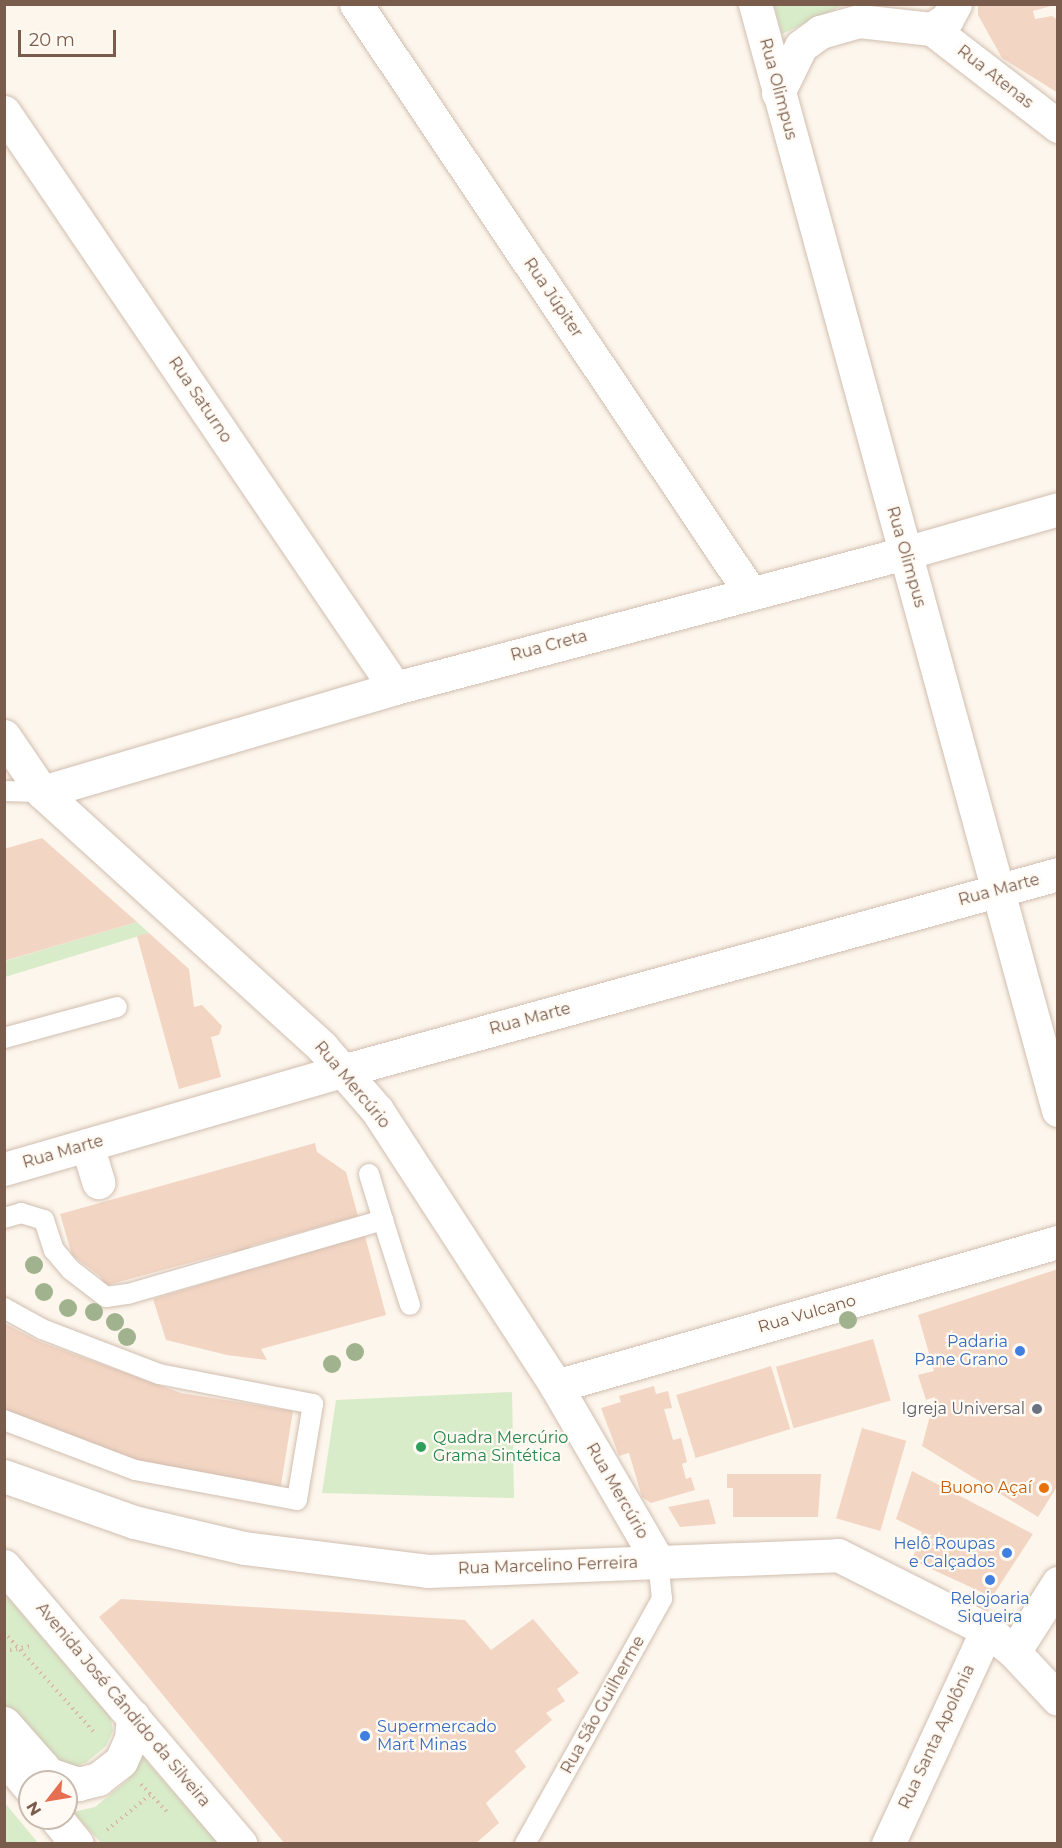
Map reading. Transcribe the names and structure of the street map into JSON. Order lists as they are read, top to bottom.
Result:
{
  "streets": {
    "street": [
      "Rua Atenas",
      "Rua Olimpus",
      "Rua Júpiter",
      "Rua Saturno",
      "Rua Creta",
      "Rua Marte",
      "Rua Mercúrio",
      "Rua Vulcano",
      "Rua Marcelino Ferreira",
      "Avenida José Cândido da Silveira",
      "Rua Santa Apolônia"
    ],
    "lane": ["Rua São Guilherme"]
  },
  "crossings": [
    ["Rua Olimpus", "Rua Creta"],
    ["Rua Olimpus", "Rua Marte"],
    ["Rua Júpiter", "Rua Creta"],
    ["Rua Saturno", "Rua Creta"],
    ["Rua Creta", "Rua Mercúrio"],
    ["Rua Marte", "Rua Mercúrio"],
    ["Rua Mercúrio", "Rua Vulcano"],
    ["Rua Mercúrio", "Rua Marcelino Ferreira"],
    ["Rua Mercúrio", "Rua São Guilherme"],
    ["Rua Marcelino Ferreira", "Rua São Guilherme"],
    ["Rua Marcelino Ferreira", "Rua Santa Apolônia"]
  ],
  "places": [
    "Padaria Pane Grano",
    "Igreja Universal",
    "Quadra Mercúrio Grama Sintética",
    "Buono Açaí",
    "Helô Roupas e Calçados",
    "Relojoaria Siqueira",
    "Supermercado Mart Minas"
  ],
  "scale_bar": "20 m",
  "north": "bottom left"
}
